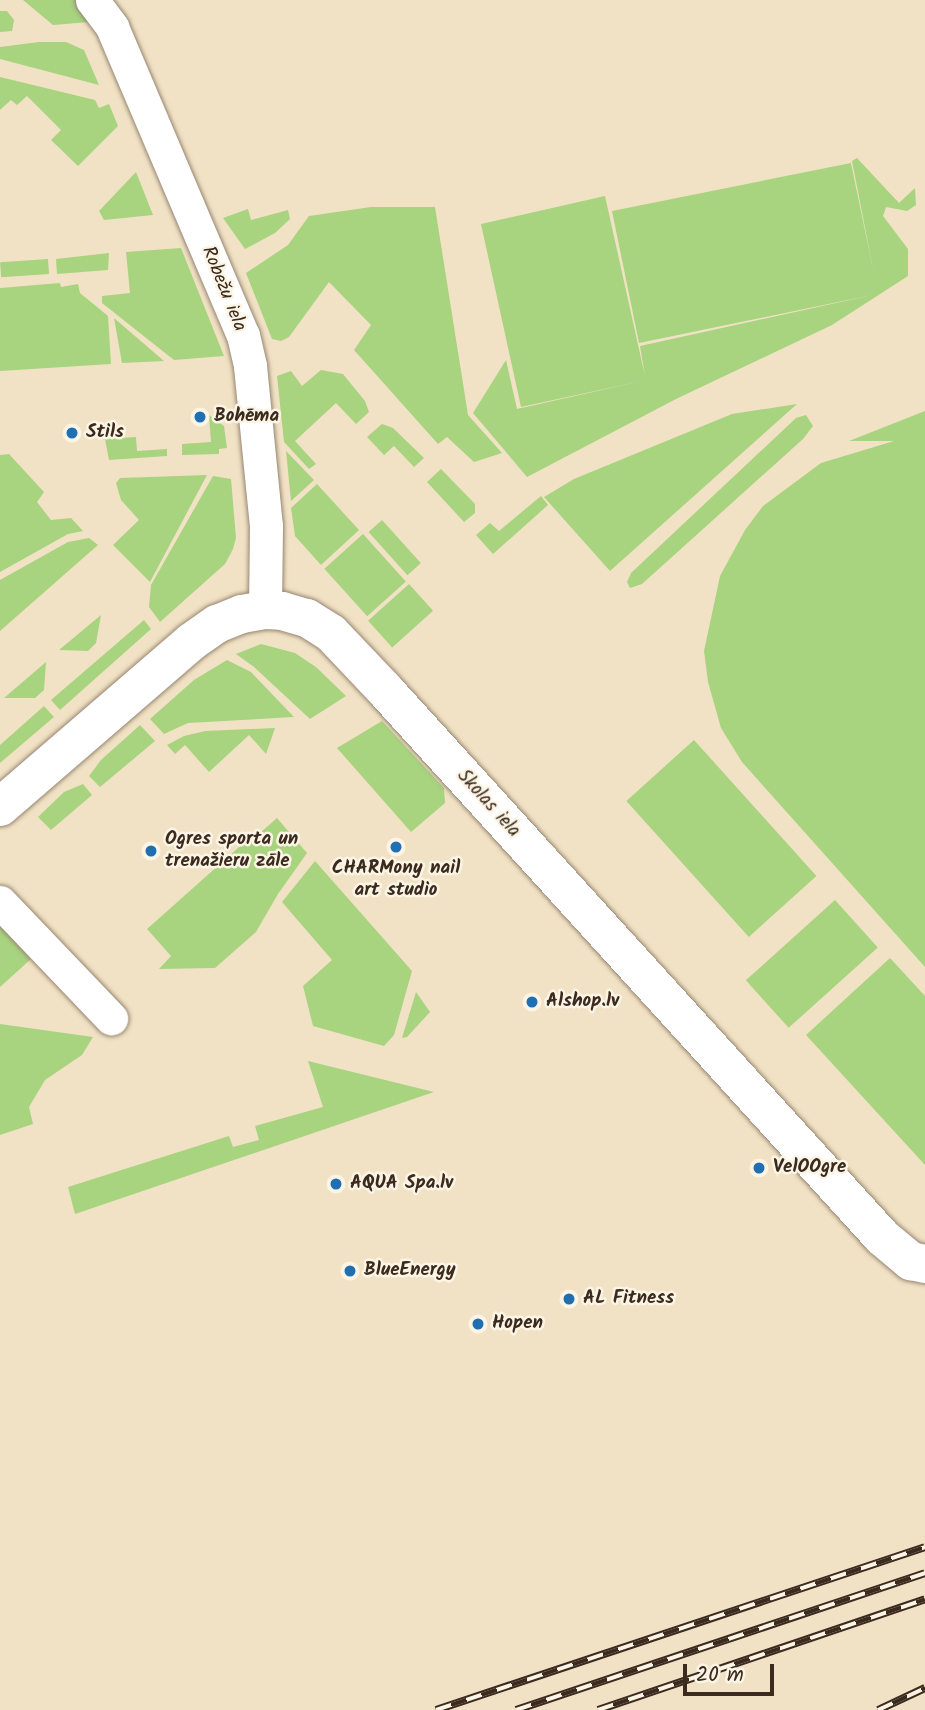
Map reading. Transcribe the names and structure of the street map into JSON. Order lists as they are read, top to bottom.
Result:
{
  "streets": {
    "main road": ["Skolas iela"],
    "street": ["Robežu iela"]
  },
  "crossings": [
    ["Robežu iela", "Skolas iela"]
  ],
  "places": [
    "Bohēma",
    "Stils",
    "CHARMony nail art studio",
    "Ogres sporta un trenažieru zāle",
    "Alshop.lv",
    "VelOOgre",
    "AQUA Spa.lv",
    "BlueEnergy",
    "AL Fitness",
    "Hopen"
  ],
  "scale_bar": "20 m"
}
